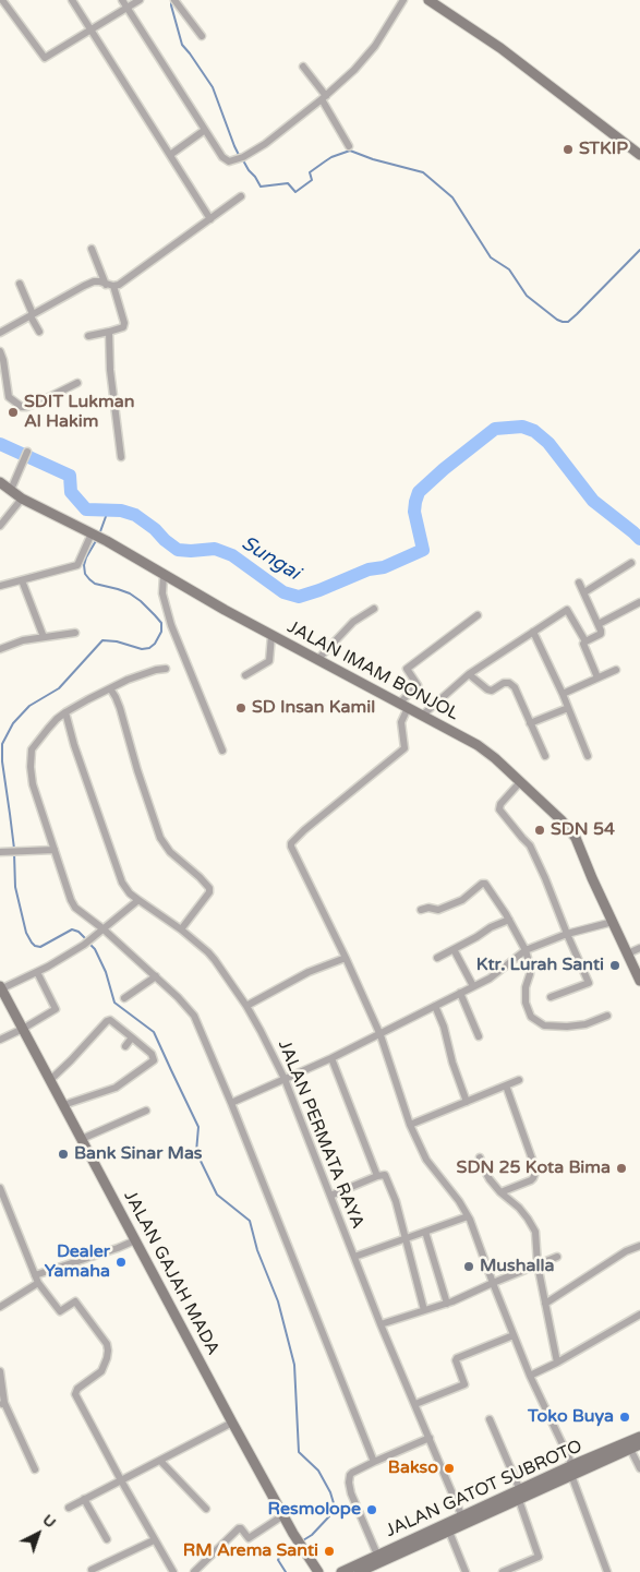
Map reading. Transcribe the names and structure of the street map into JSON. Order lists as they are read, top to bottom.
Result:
{
  "streets": {
    "street": [
      "JALAN IMAM BONJOL",
      "JALAN PERMATA RAYA",
      "JALAN GAJAH MADA",
      "JALAN GATOT SUBROTO"
    ]
  },
  "crossings": [
    ["JALAN PERMATA RAYA", "JALAN GATOT SUBROTO"]
  ],
  "water": ["Sungai"],
  "places": [
    "STKIP",
    "SDIT Lukman Al Hakim",
    "SD Insan Kamil",
    "SDN 54",
    "Ktr. Lurah Santi",
    "Bank Sinar Mas",
    "SDN 25 Kota Bima",
    "Dealer Yamaha",
    "Mushalla",
    "Toko Buya",
    "Bakso",
    "Resmolope",
    "RM Arema Santi"
  ],
  "north": "top right"
}
